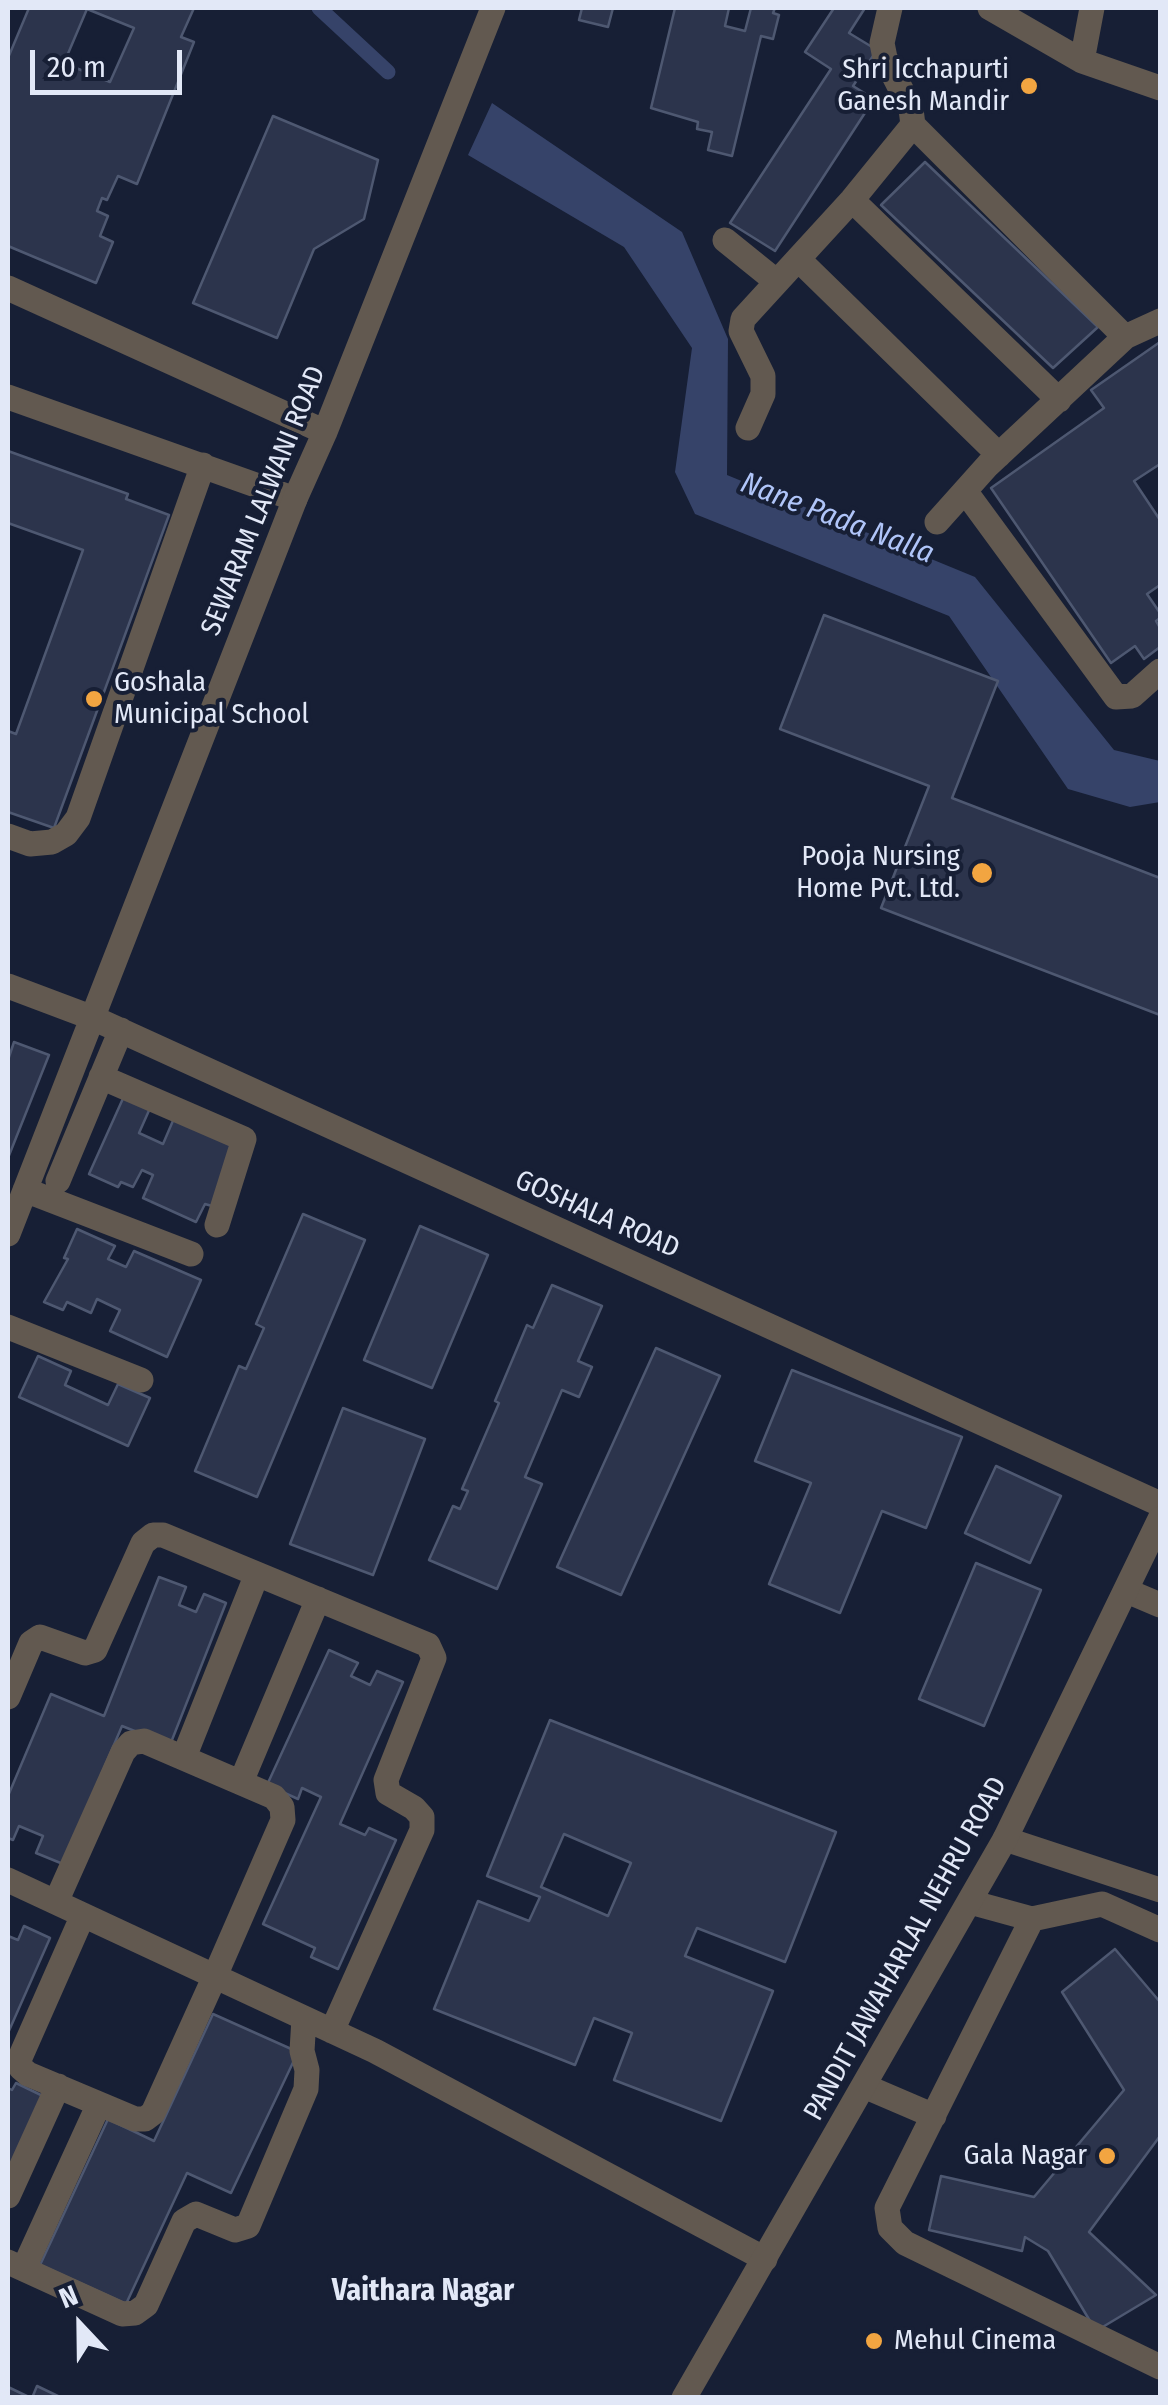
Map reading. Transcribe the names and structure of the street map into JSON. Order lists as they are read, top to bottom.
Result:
{
  "streets": {
    "street": ["SEWARAM LALWANI ROAD", "GOSHALA ROAD", "PANDIT JAWAHARLAL NEHRU ROAD"]
  },
  "crossings": [
    ["SEWARAM LALWANI ROAD", "GOSHALA ROAD"]
  ],
  "districts": ["Vaithara Nagar"],
  "water": ["Nane Pada Nalla"],
  "places": [
    "Shri Icchapurti Ganesh Mandir",
    "Goshala Municipal School",
    "Pooja Nursing Home Pvt. Ltd.",
    "Gala Nagar",
    "Mehul Cinema"
  ],
  "scale_bar": "20 m",
  "north": "top"
}
